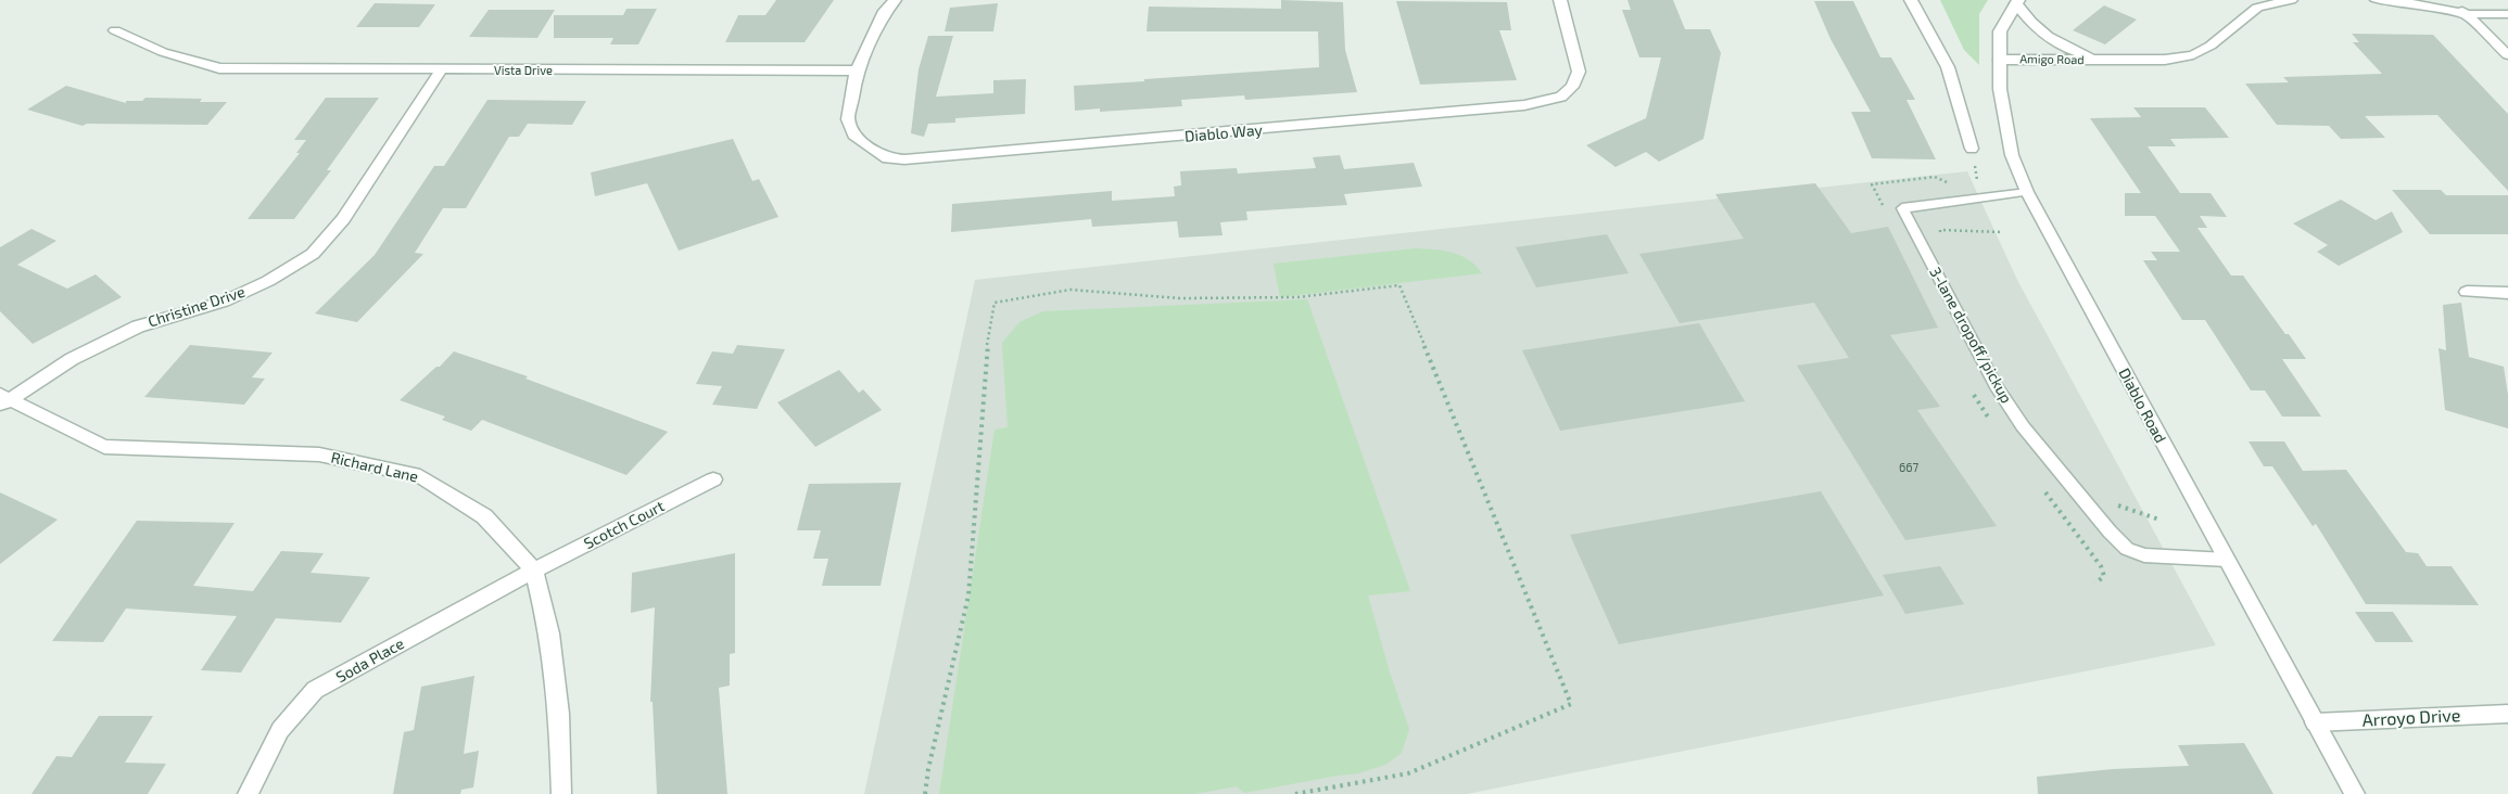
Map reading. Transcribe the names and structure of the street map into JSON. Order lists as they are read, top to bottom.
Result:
{
  "streets": {
    "street": [
      "Amigo Road",
      "Vista Drive",
      "Diablo Way",
      "Christine Drive",
      "Diablo Road",
      "Richard Lane",
      "Scotch Court",
      "Soda Place",
      "Arroyo Drive"
    ],
    "lane": ["3-lane dropoff/pickup"]
  },
  "crossings": [
    ["Amigo Road", "Diablo Road"],
    ["Vista Drive", "Diablo Way"],
    ["Vista Drive", "Christine Drive"],
    ["Christine Drive", "Richard Lane"],
    ["3-lane dropoff/pickup", "Diablo Road"],
    ["Diablo Road", "Arroyo Drive"],
    ["Richard Lane", "Scotch Court"],
    ["Richard Lane", "Soda Place"],
    ["Scotch Court", "Soda Place"]
  ],
  "house_numbers": ["667"]
}
